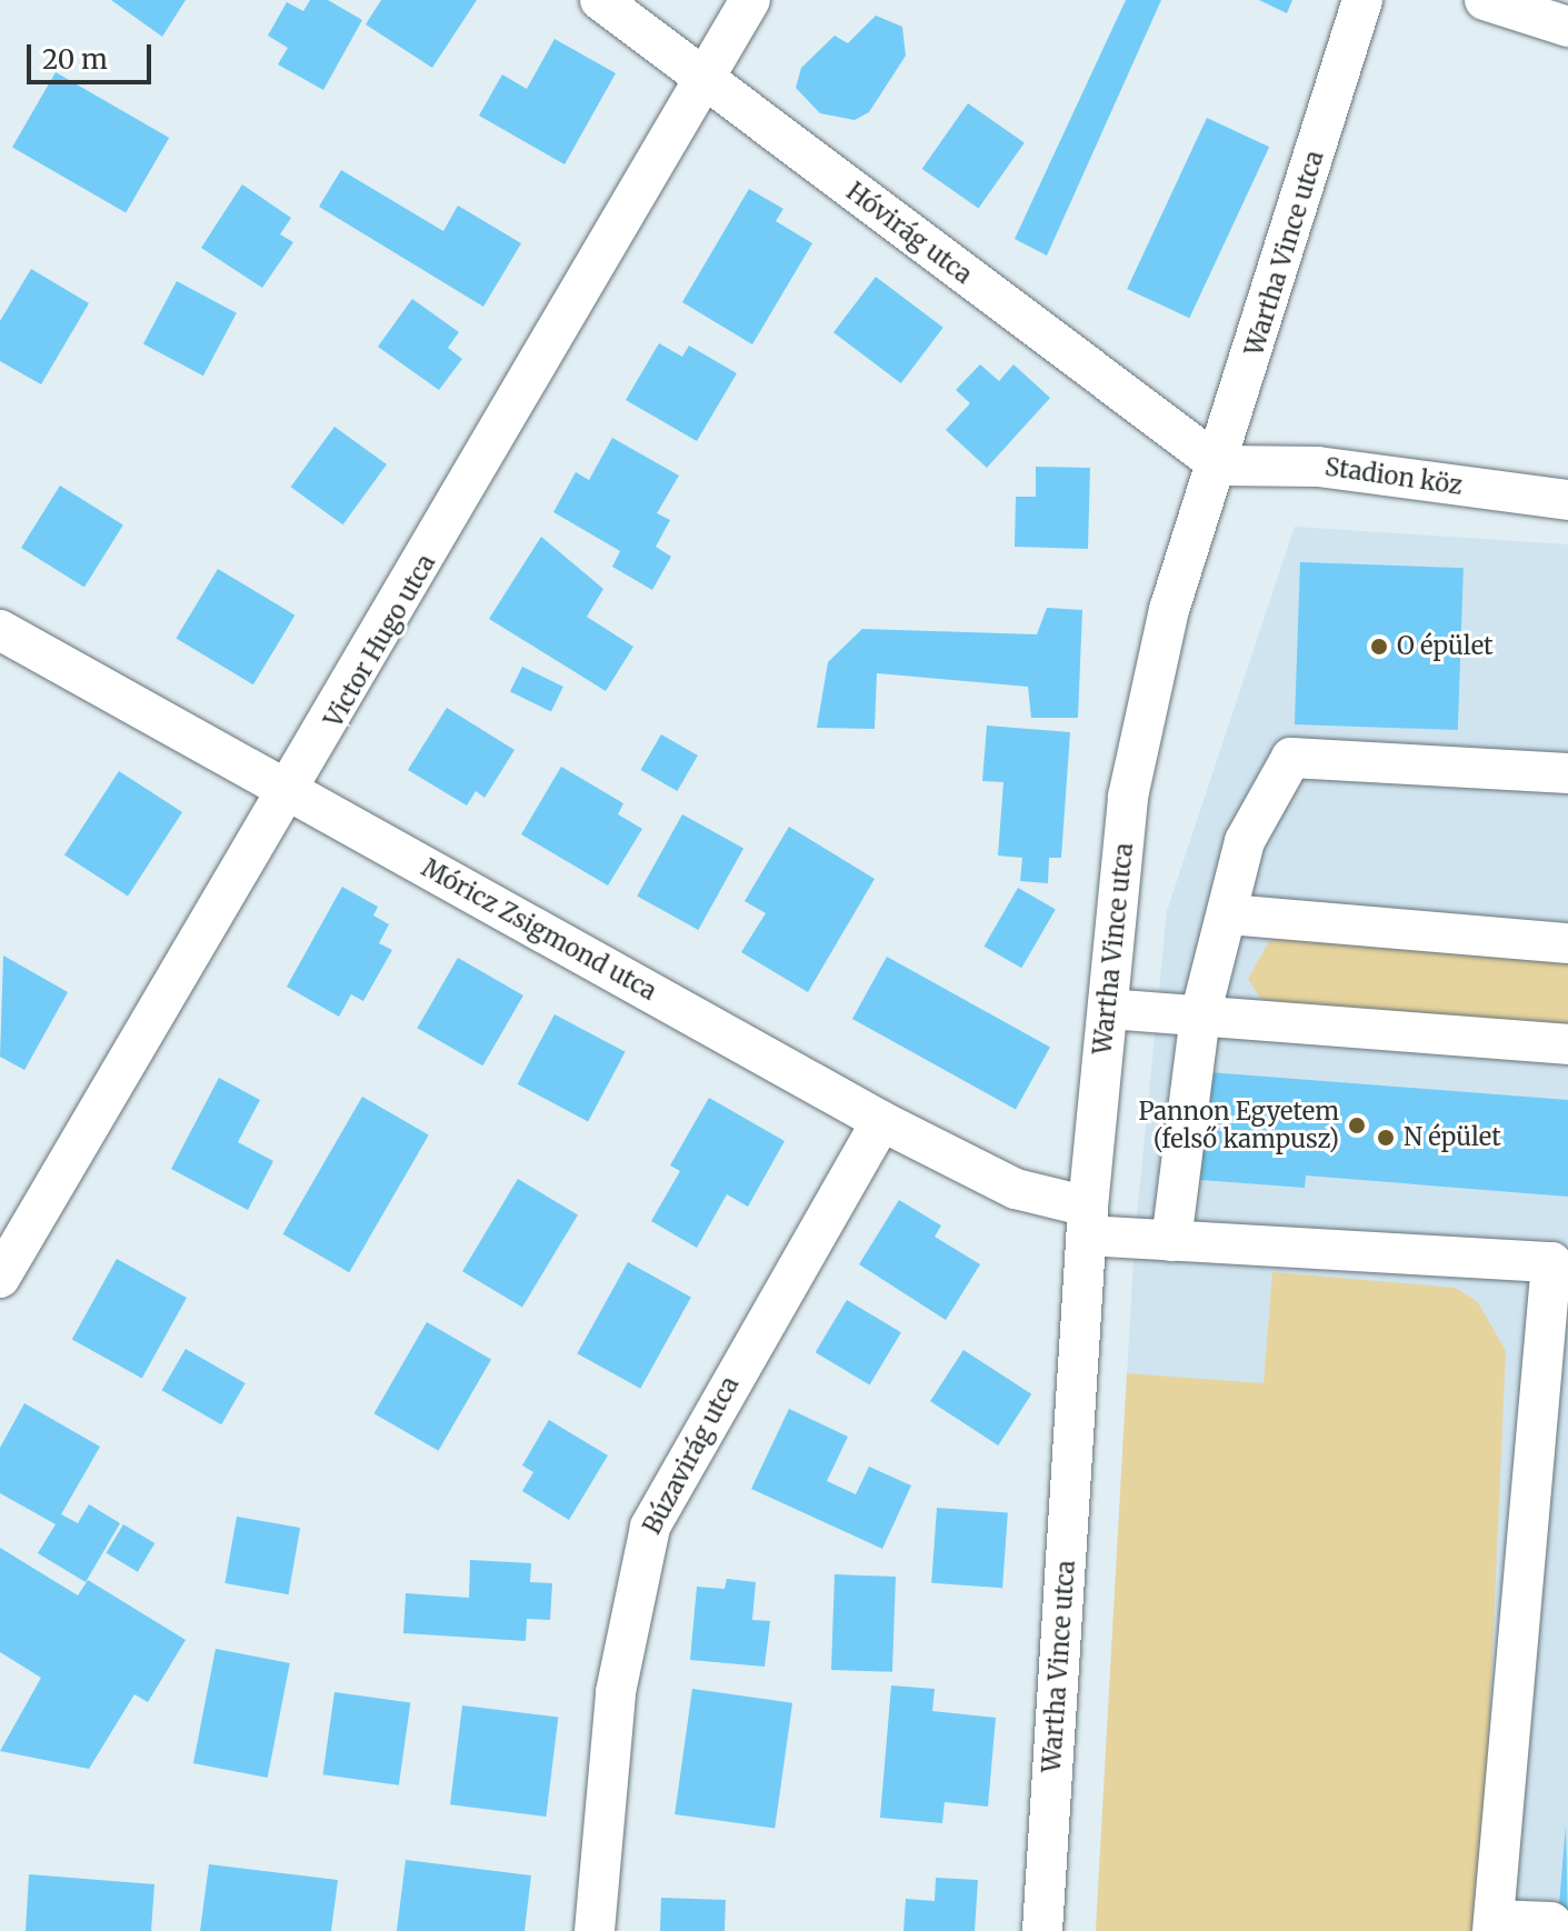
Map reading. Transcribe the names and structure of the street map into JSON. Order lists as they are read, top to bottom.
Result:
{
  "streets": {
    "street": [
      "Hóvirág utca",
      "Wartha Vince utca",
      "Stadion köz",
      "Victor Hugo utca",
      "Móricz Zsigmond utca",
      "Búzavirág utca"
    ]
  },
  "crossings": [
    ["Hóvirág utca", "Wartha Vince utca"],
    ["Hóvirág utca", "Stadion köz"],
    ["Hóvirág utca", "Victor Hugo utca"],
    ["Wartha Vince utca", "Stadion köz"],
    ["Wartha Vince utca", "Móricz Zsigmond utca"],
    ["Victor Hugo utca", "Móricz Zsigmond utca"],
    ["Móricz Zsigmond utca", "Búzavirág utca"]
  ],
  "places": ["O épület", "Pannon Egyetem (felső kampusz)", "N épület"],
  "scale_bar": "20 m"
}
